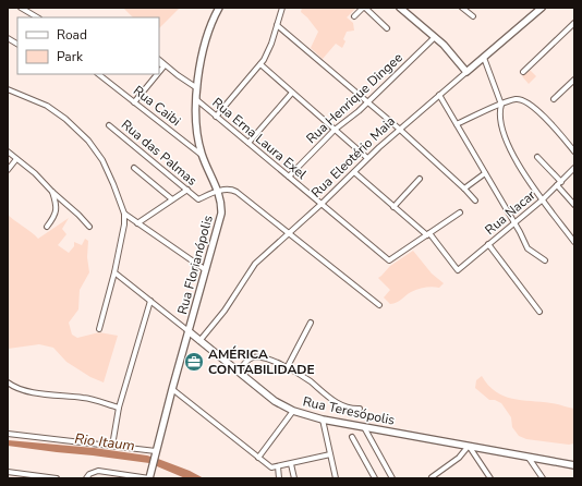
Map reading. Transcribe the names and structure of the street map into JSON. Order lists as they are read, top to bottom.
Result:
{
  "streets": {
    "main road": ["Rua Eleotério Maia", "Rua Florianópolis", "Rua Teresópolis"],
    "street": [
      "Rua Henrique Dingee",
      "Rua Caibi",
      "Rua Erna Laura Exel",
      "Rua das Palmas",
      "Rua Nacar"
    ]
  },
  "crossings": [
    ["Rua Henrique Dingee", "Rua Erna Laura Exel"],
    ["Rua Caibi", "Rua Florianópolis"],
    ["Rua Erna Laura Exel", "Rua Eleotério Maia"],
    ["Rua Erna Laura Exel", "Rua Nacar"],
    ["Rua Erna Laura Exel", "Rua Florianópolis"],
    ["Rua das Palmas", "Rua Florianópolis"],
    ["Rua Eleotério Maia", "Rua Teresópolis"],
    ["Rua Florianópolis", "Rua Teresópolis"]
  ],
  "water": ["Rio Itaum"],
  "places": {
    "office": ["AMÉRICA CONTABILIDADE"]
  },
  "legend": ["Road", "Park"]
}
